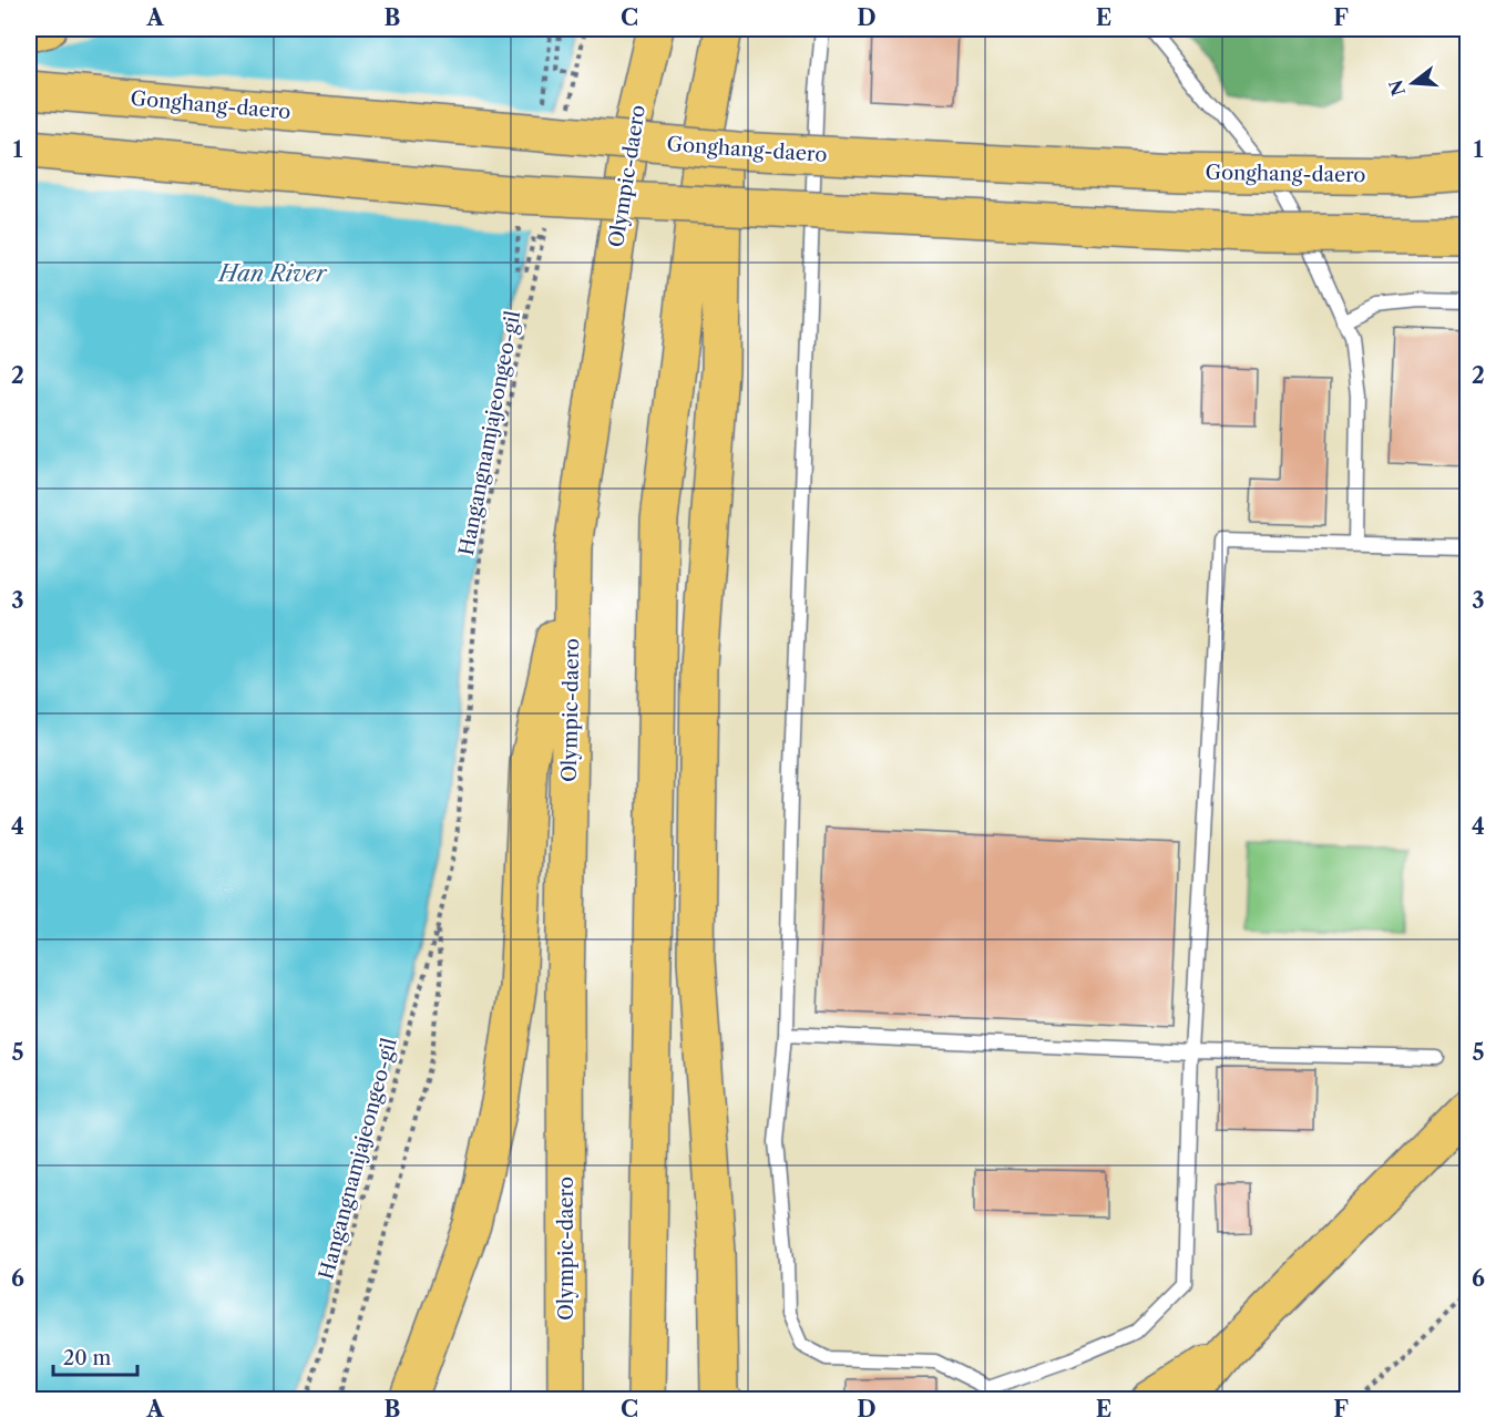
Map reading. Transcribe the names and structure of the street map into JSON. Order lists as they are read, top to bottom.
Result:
{
  "streets": {
    "main road": ["Gonghang-daero", "Olympic-daero"],
    "path": ["Hangangnamjajeongeo-gil"]
  },
  "water": ["Han River"],
  "scale_bar": "20 m",
  "north": "left",
  "grid": {
    "columns": [
      "A",
      "B",
      "C",
      "D",
      "E",
      "F"
    ],
    "rows": [
      "1",
      "2",
      "3",
      "4",
      "5",
      "6"
    ]
  }
}
